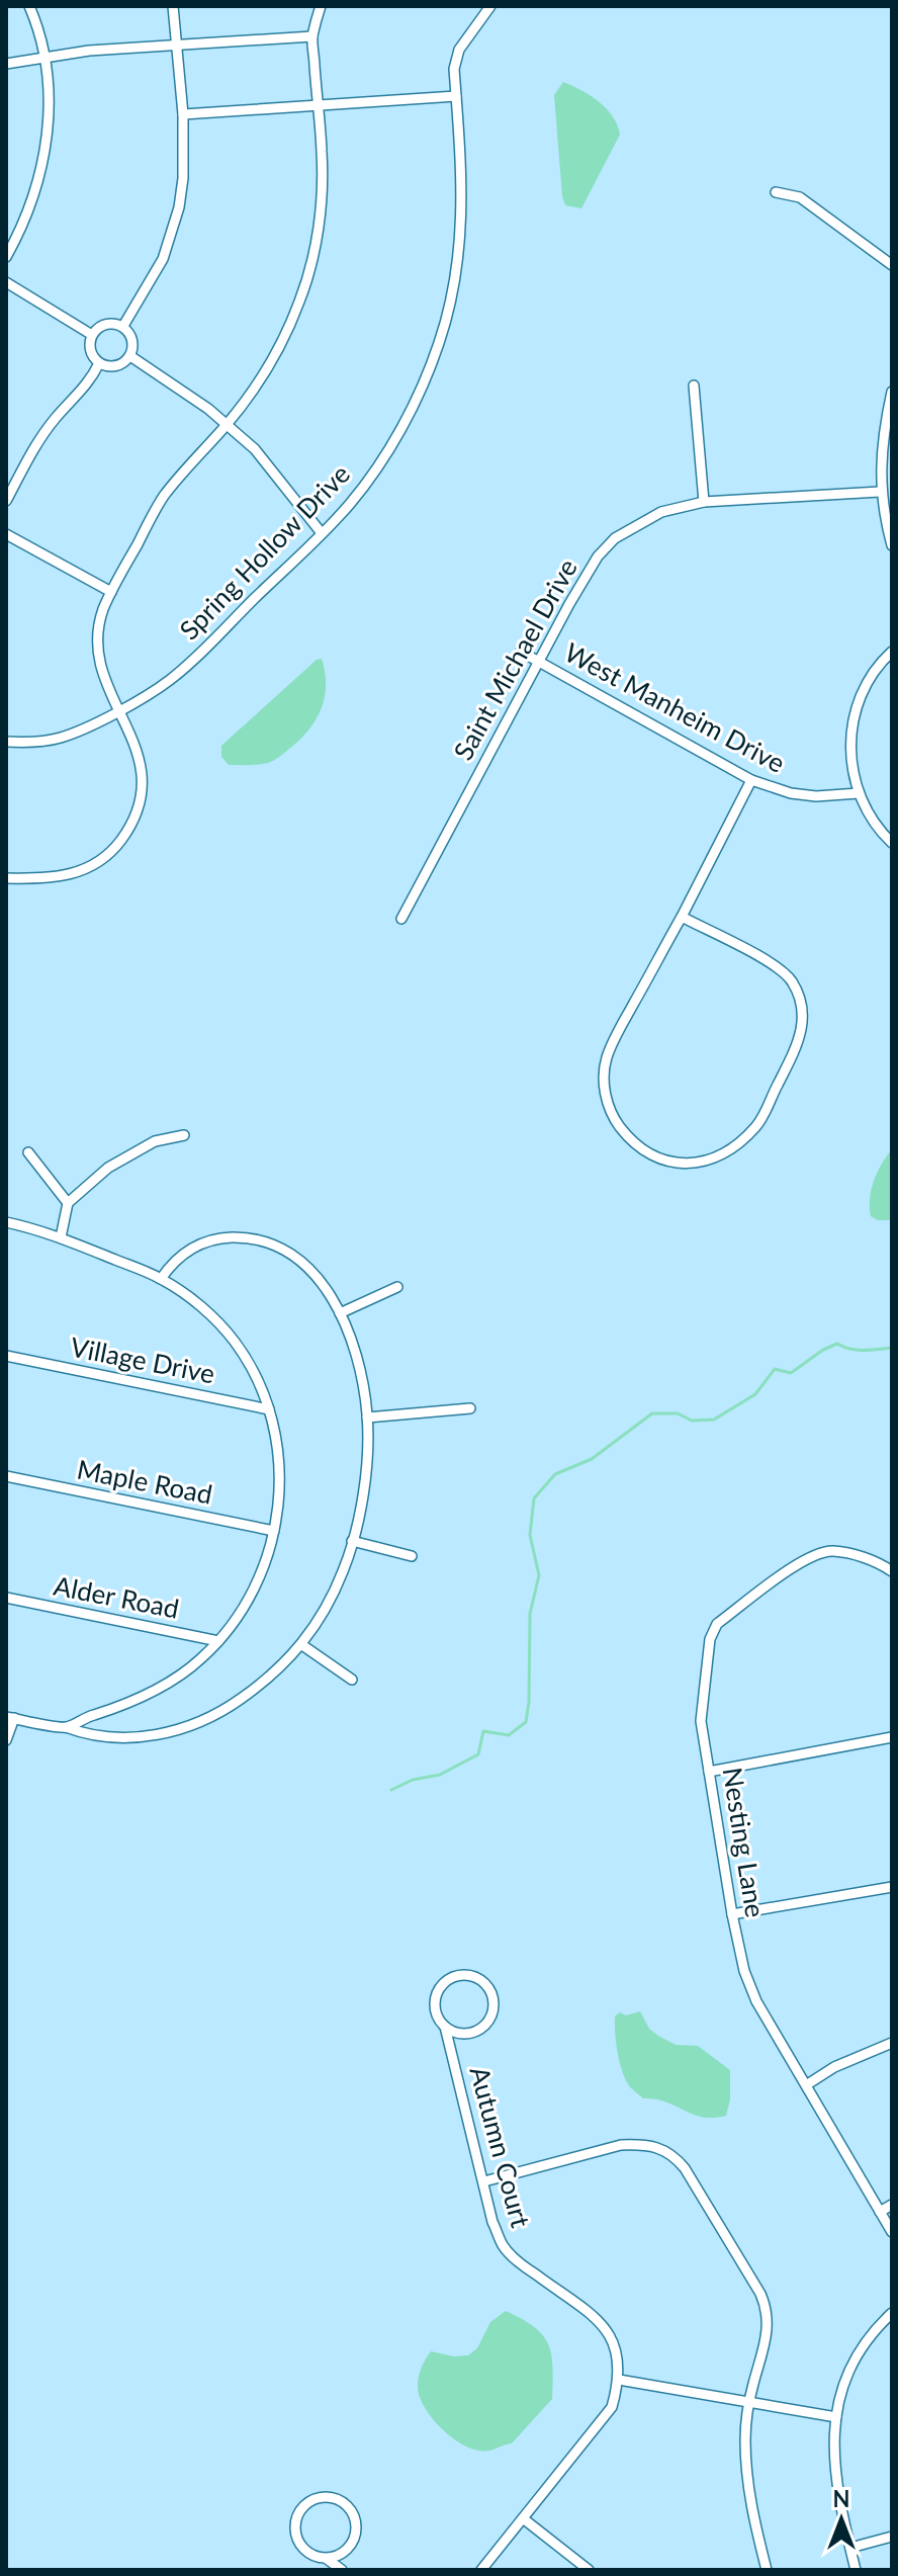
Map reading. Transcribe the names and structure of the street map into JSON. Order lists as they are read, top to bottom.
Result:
{
  "streets": {
    "street": [
      "Spring Hollow Drive",
      "Saint Michael Drive",
      "West Manheim Drive",
      "Village Drive",
      "Maple Road",
      "Alder Road",
      "Nesting Lane",
      "Autumn Court"
    ]
  },
  "crossings": [
    ["Saint Michael Drive", "West Manheim Drive"]
  ],
  "north": "top"
}
